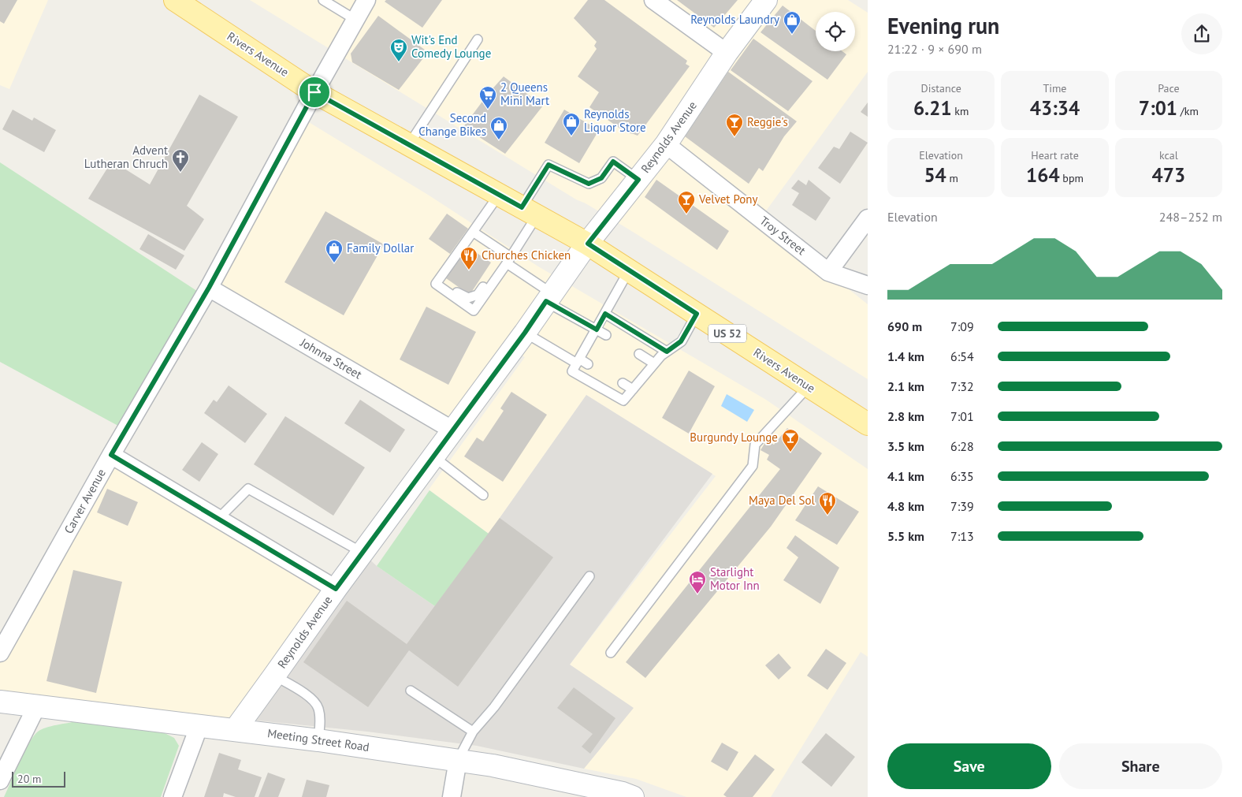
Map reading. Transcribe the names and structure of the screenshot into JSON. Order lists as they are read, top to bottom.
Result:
{
  "streets": {
    "main road": ["Rivers Avenue", "US 52"],
    "street": [
      "Reynolds Avenue",
      "Troy Street",
      "Johnna Street",
      "Carver Avenue",
      "Meeting Street Road"
    ]
  },
  "crossings": [
    ["Rivers Avenue", "Reynolds Avenue"],
    ["Rivers Avenue", "Carver Avenue"],
    ["Reynolds Avenue", "Troy Street"],
    ["Reynolds Avenue", "Johnna Street"],
    ["Reynolds Avenue", "Meeting Street Road"],
    ["Johnna Street", "Carver Avenue"]
  ],
  "places": {
    "shop": [
      "Reynolds Laundry",
      "Reynolds Liquor Store",
      "Second Change Bikes",
      "Family Dollar"
    ],
    "theatre": ["Wit's End Comedy Lounge"],
    "supermarket": ["2 Queens Mini Mart"],
    "bar": ["Reggie's", "Velvet Pony", "Burgundy Lounge"],
    "church": ["Advent Lutheran Chruch"],
    "restaurant": ["Churches Chicken", "Maya Del Sol"],
    "hotel": ["Starlight Motor Inn"]
  },
  "scale_bar": "20 m",
  "page": {
    "heading": ["Evening run", "21:22 · 9 × 690 m"],
    "stats": [
      ["Distance", "6.21 km"],
      ["Time", "43:34"],
      ["Pace", "7:01 /km"],
      ["Elevation", "54 m"],
      ["Heart rate", "164 bpm"],
      ["kcal", "473"]
    ],
    "chart": ["Elevation", "248–252 m"],
    "list": [
      {
        "name": "690 m",
        "note": "7:09"
      },
      {
        "name": "1.4 km",
        "note": "6:54"
      },
      {
        "name": "2.1 km",
        "note": "7:32"
      },
      {
        "name": "2.8 km",
        "note": "7:01"
      },
      {
        "name": "3.5 km",
        "note": "6:28"
      },
      {
        "name": "4.1 km",
        "note": "6:35"
      },
      {
        "name": "4.8 km",
        "note": "7:39"
      },
      {
        "name": "5.5 km",
        "note": "7:13"
      }
    ],
    "buttons": ["Save", "Share"],
    "scale": "20 m"
  }
}
